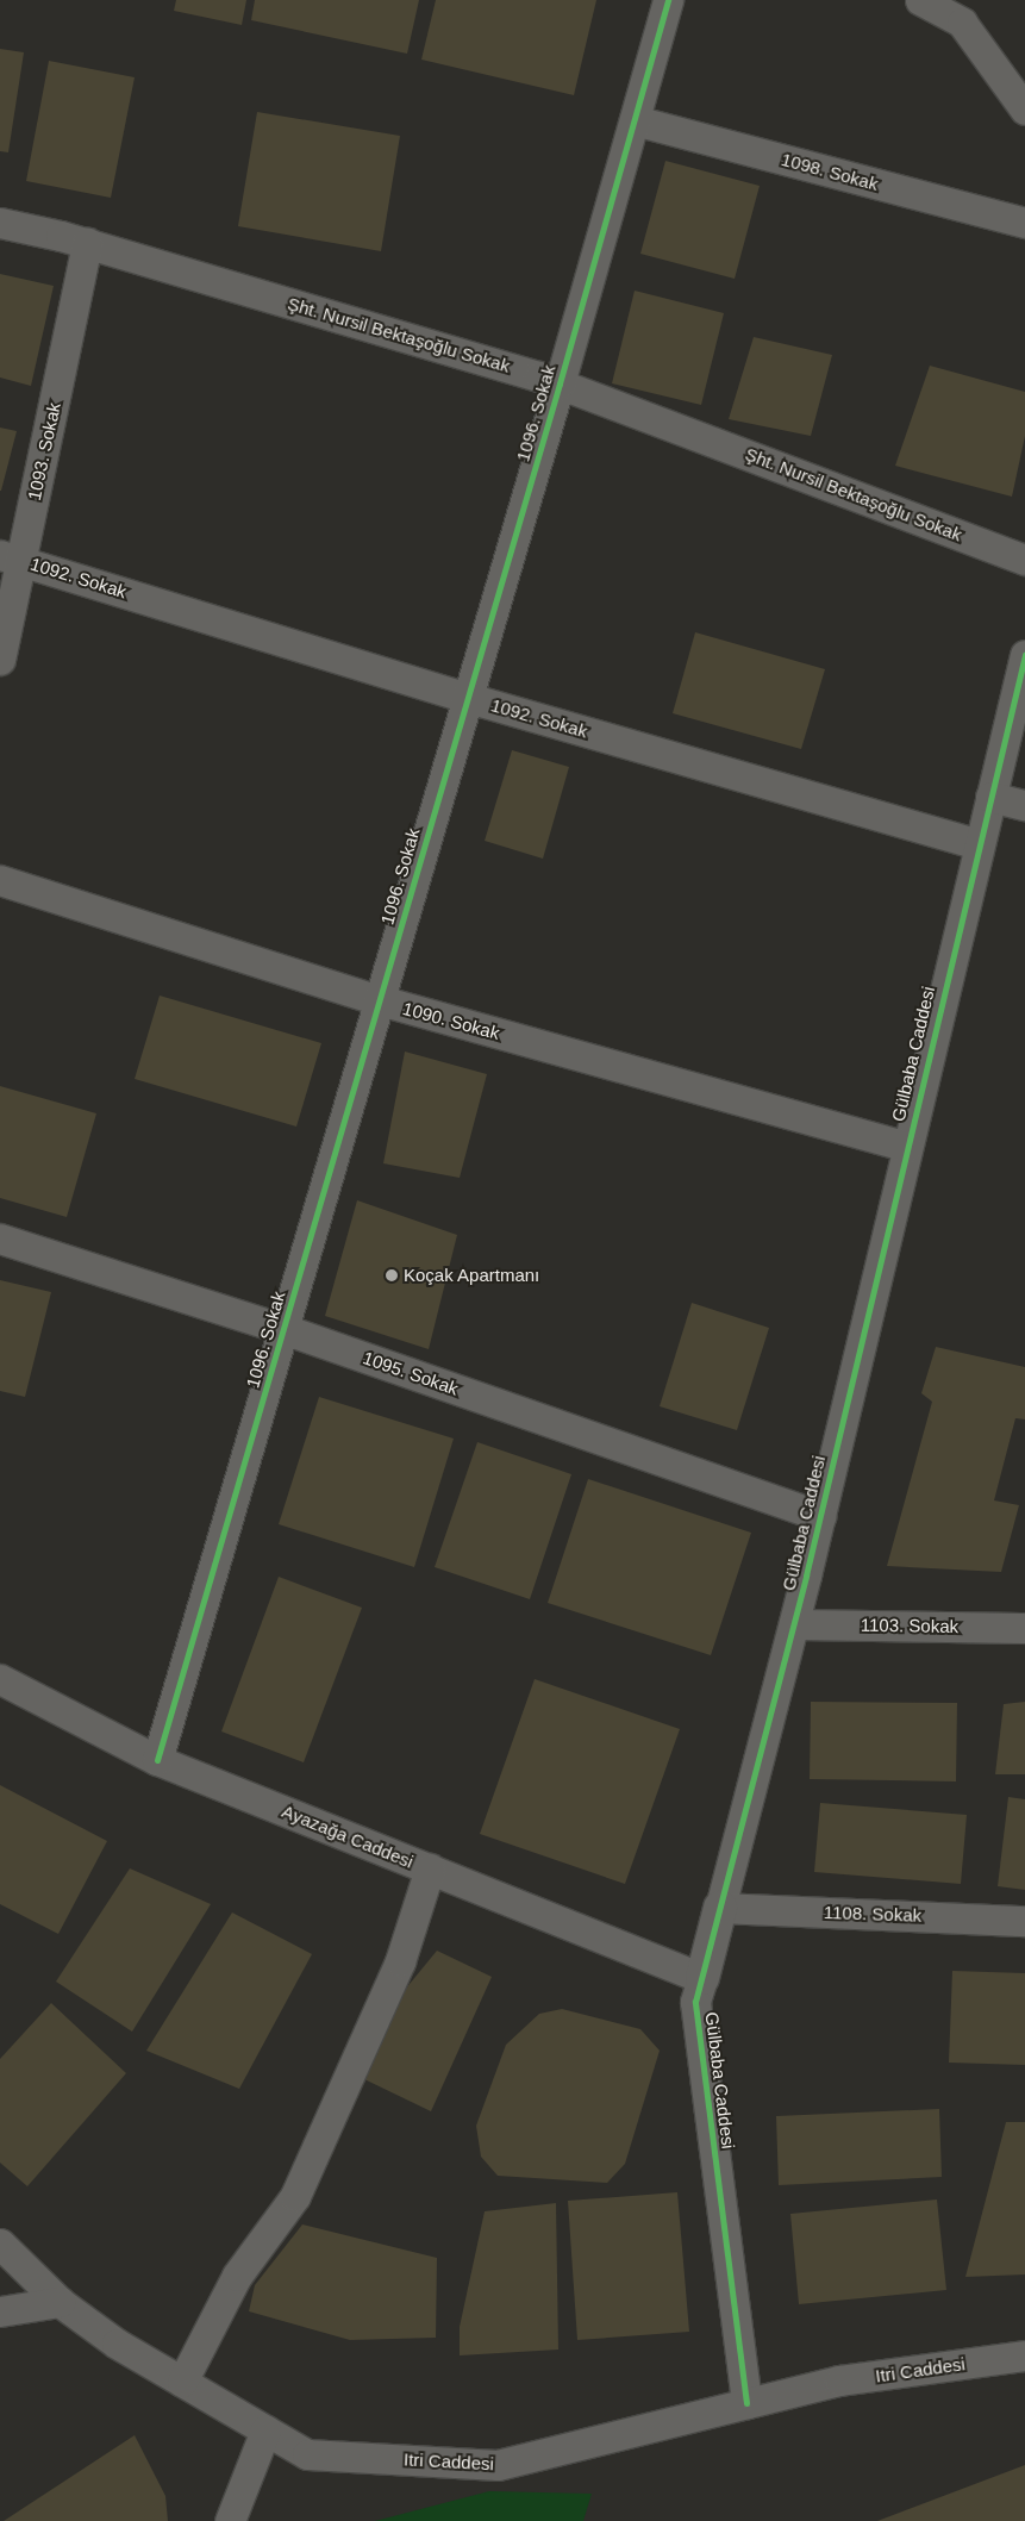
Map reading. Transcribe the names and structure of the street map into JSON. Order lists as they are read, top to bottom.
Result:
{
  "streets": {
    "street": [
      "1098. Sokak",
      "Şht. Nursil Bektaşoğlu Sokak",
      "1096. Sokak",
      "1093. Sokak",
      "1092. Sokak",
      "1090. Sokak",
      "Gülbaba Caddesi",
      "1095. Sokak",
      "1103. Sokak",
      "Ayazağa Caddesi",
      "1108. Sokak",
      "Itri Caddesi"
    ]
  },
  "crossings": [
    ["1098. Sokak", "1096. Sokak"],
    ["Şht. Nursil Bektaşoğlu Sokak", "1096. Sokak"],
    ["Şht. Nursil Bektaşoğlu Sokak", "1093. Sokak"],
    ["1096. Sokak", "1092. Sokak"],
    ["1096. Sokak", "1090. Sokak"],
    ["1096. Sokak", "1095. Sokak"],
    ["1096. Sokak", "Ayazağa Caddesi"],
    ["1093. Sokak", "1092. Sokak"],
    ["1092. Sokak", "Gülbaba Caddesi"],
    ["1090. Sokak", "Gülbaba Caddesi"],
    ["Gülbaba Caddesi", "1095. Sokak"],
    ["Gülbaba Caddesi", "1103. Sokak"],
    ["Gülbaba Caddesi", "Ayazağa Caddesi"],
    ["Gülbaba Caddesi", "1108. Sokak"],
    ["Gülbaba Caddesi", "Itri Caddesi"]
  ],
  "places": ["Koçak Apartmanı"]
}
